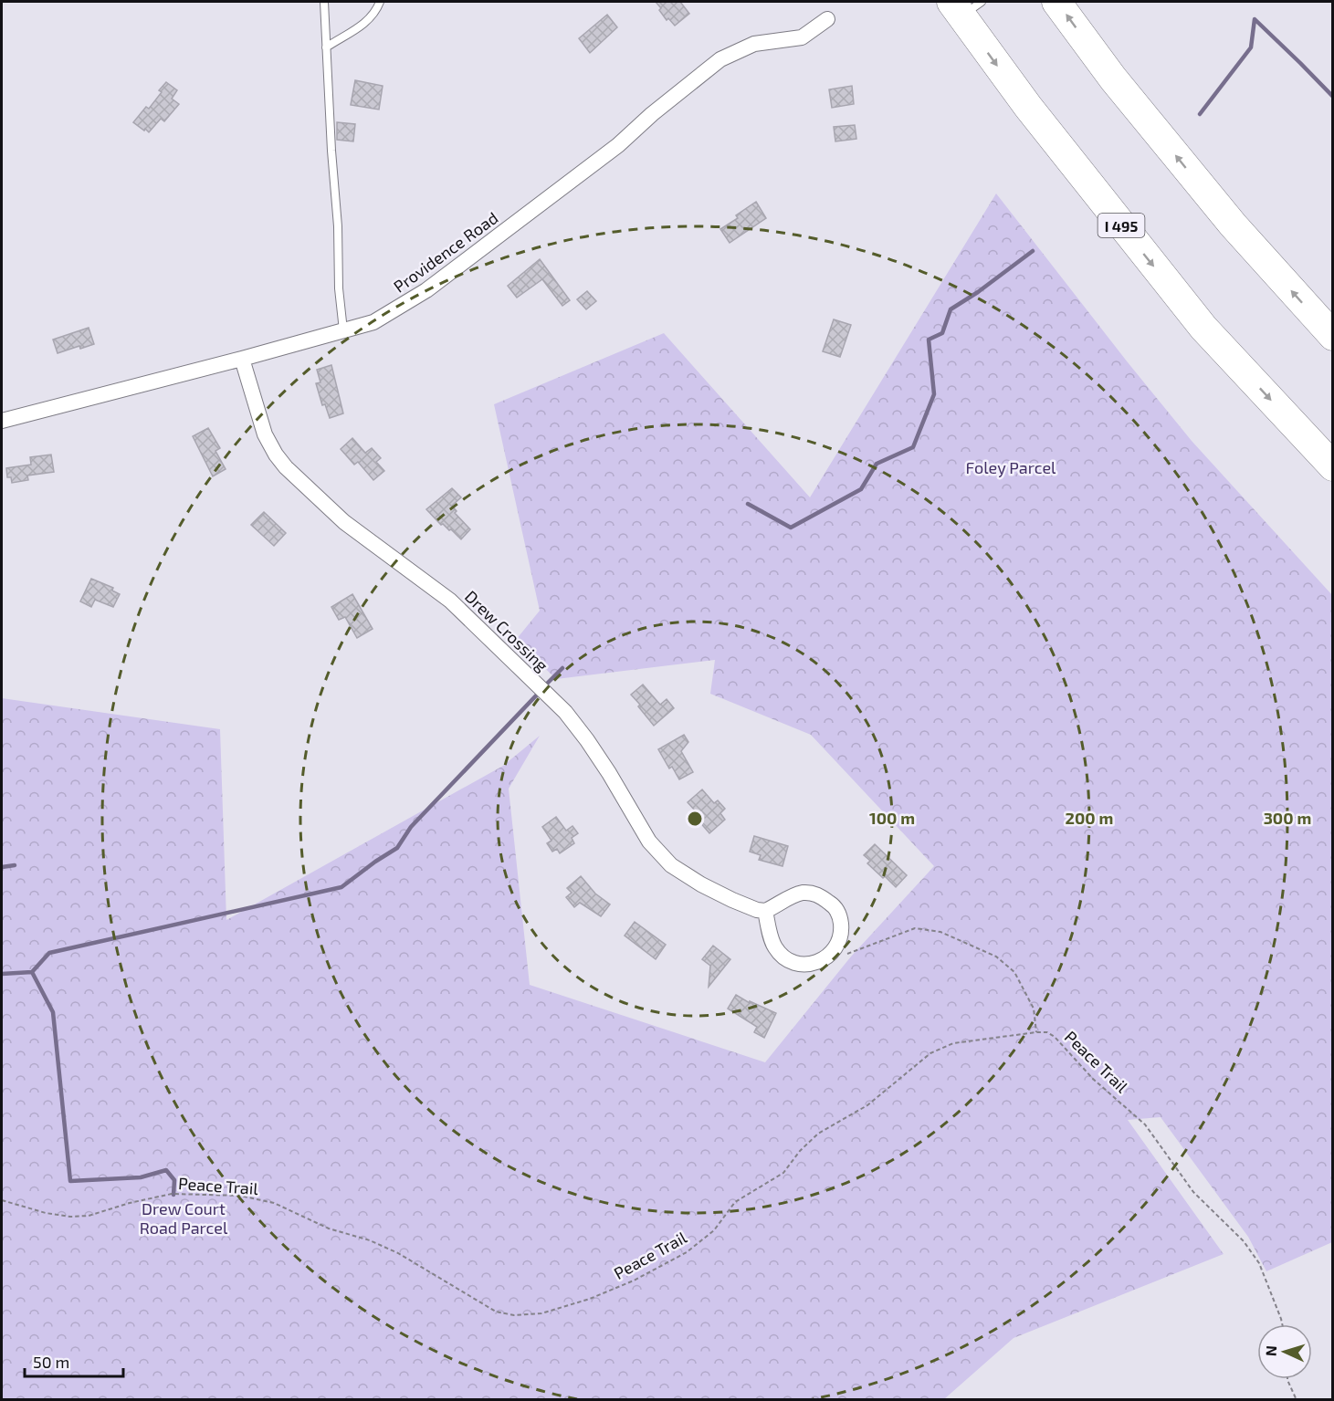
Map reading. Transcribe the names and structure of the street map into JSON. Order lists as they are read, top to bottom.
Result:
{
  "streets": {
    "highway": ["I 495"],
    "street": ["Providence Road", "Drew Crossing"],
    "path": ["Peace Trail"]
  },
  "crossings": [
    ["Providence Road", "Drew Crossing"]
  ],
  "parks": ["Foley Parcel", "Drew Court Road Parcel"],
  "scale_bar": "50 m",
  "north": "left",
  "rings": ["100 m", "200 m", "300 m"]
}
